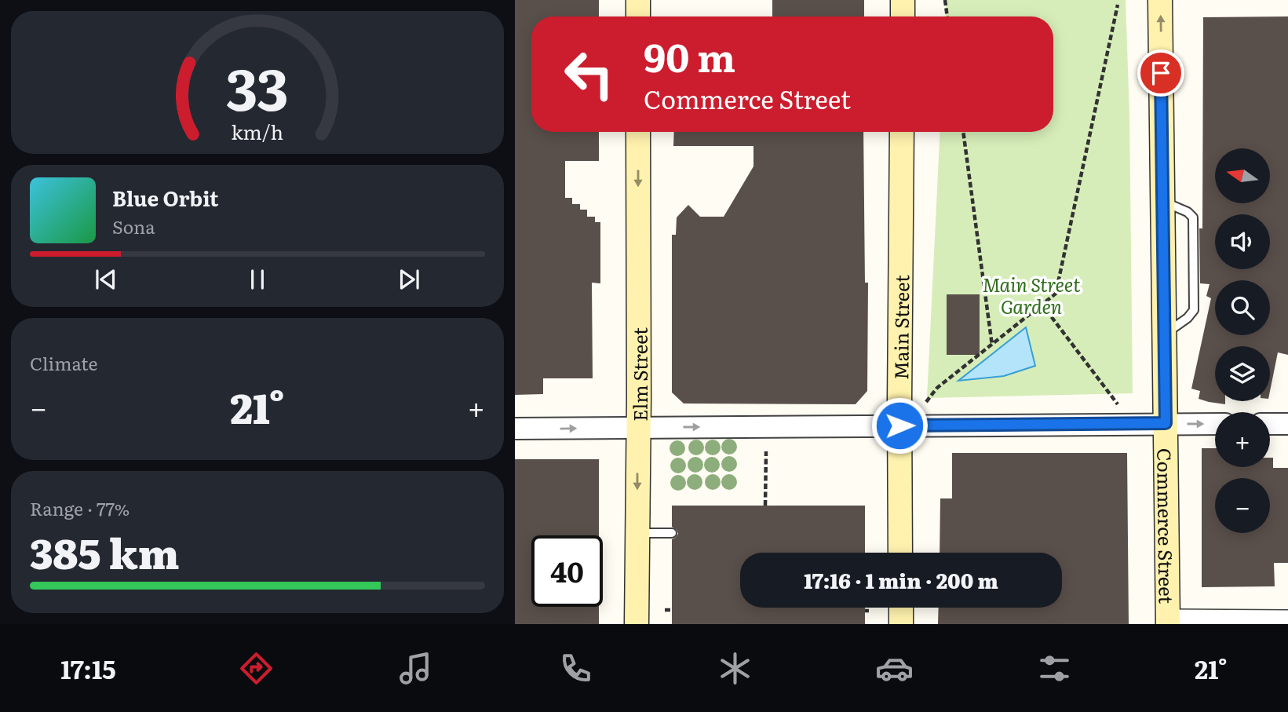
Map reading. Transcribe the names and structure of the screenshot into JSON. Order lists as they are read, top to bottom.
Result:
{
  "streets": {
    "main road": ["Main Street", "Elm Street", "Commerce Street"]
  },
  "one_way": ["Elm Street", "Commerce Street"],
  "parks": ["Main Street Garden"],
  "north": "left",
  "page": {
    "turn": ["90 m", "Commerce Street"],
    "map_buttons": ["+", "−"],
    "song": ["Blue Orbit", "Sona"],
    "tile": [
      "Climate",
      ["Range · 77%", "385 km"]
    ],
    "heat": ["−", "21°", "+"],
    "limit": "40",
    "trip": "17:16 · 1 min · 200 m",
    "tabs": ["17:15", "21°"],
    "gauge": ["33", "km/h"]
  }
}
